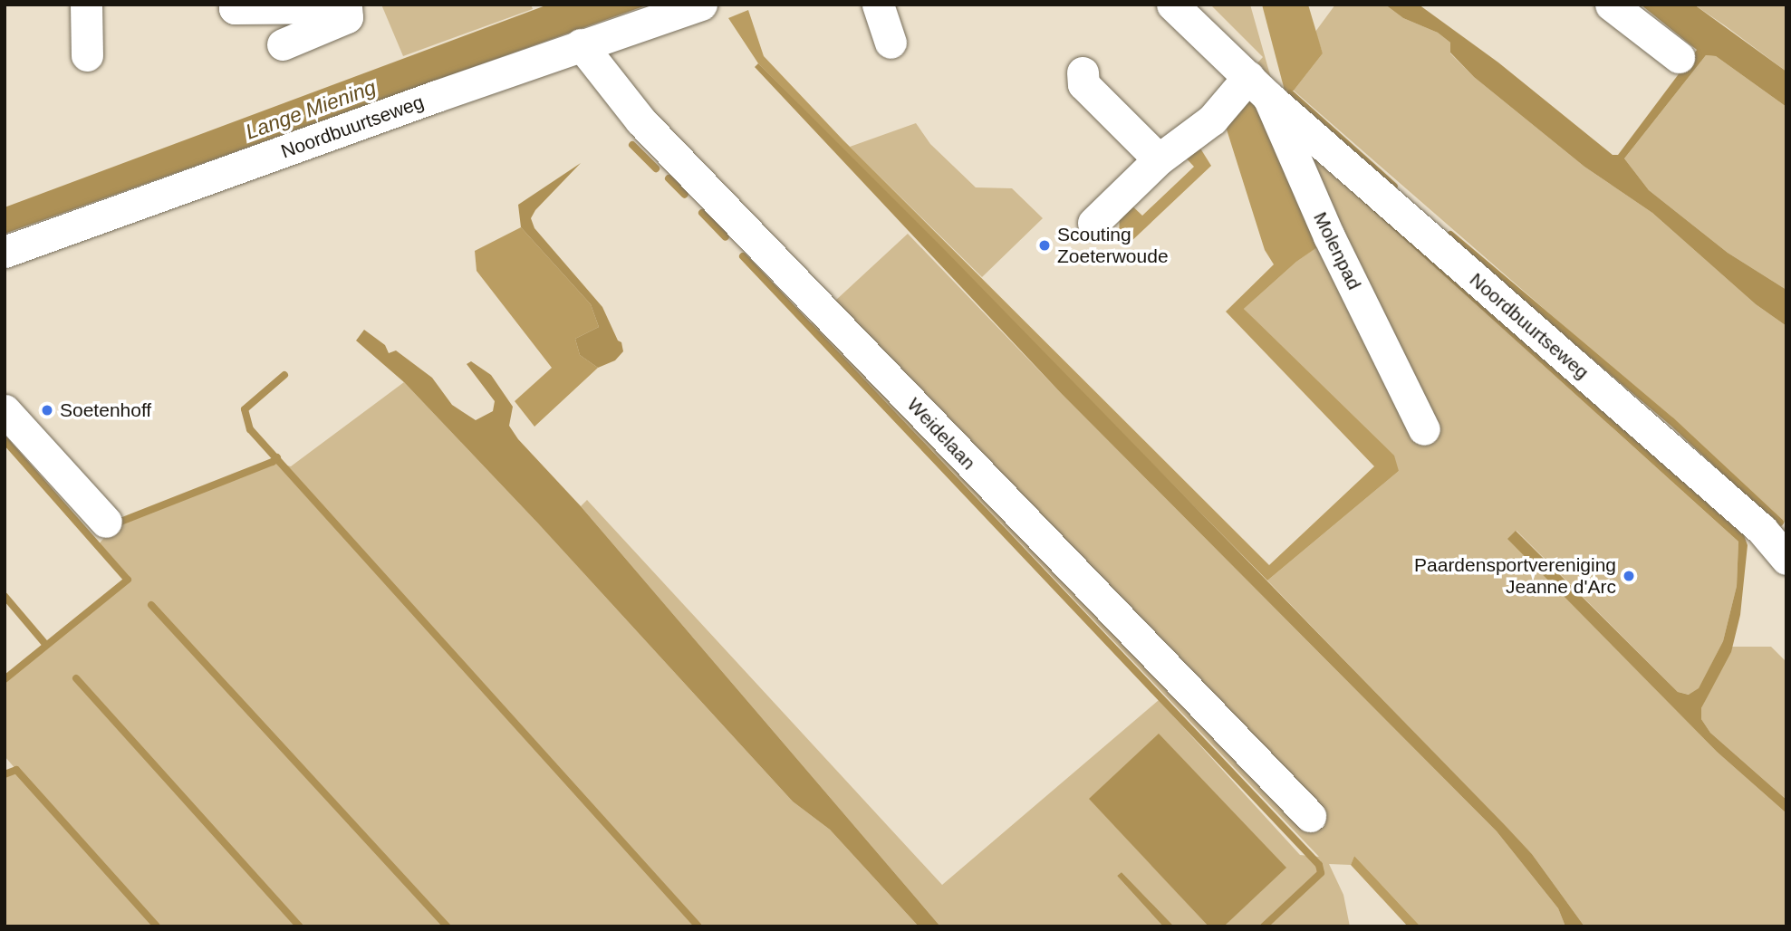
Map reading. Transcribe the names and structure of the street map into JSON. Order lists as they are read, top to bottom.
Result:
{
  "streets": {
    "street": ["Noordbuurtseweg", "Molenpad", "Weidelaan"]
  },
  "crossings": [
    ["Noordbuurtseweg", "Molenpad"],
    ["Noordbuurtseweg", "Weidelaan"]
  ],
  "water": ["Lange Miening"],
  "places": ["Scouting Zoeterwoude", "Soetenhoff", "Paardensportvereniging Jeanne d'Arc"]
}
